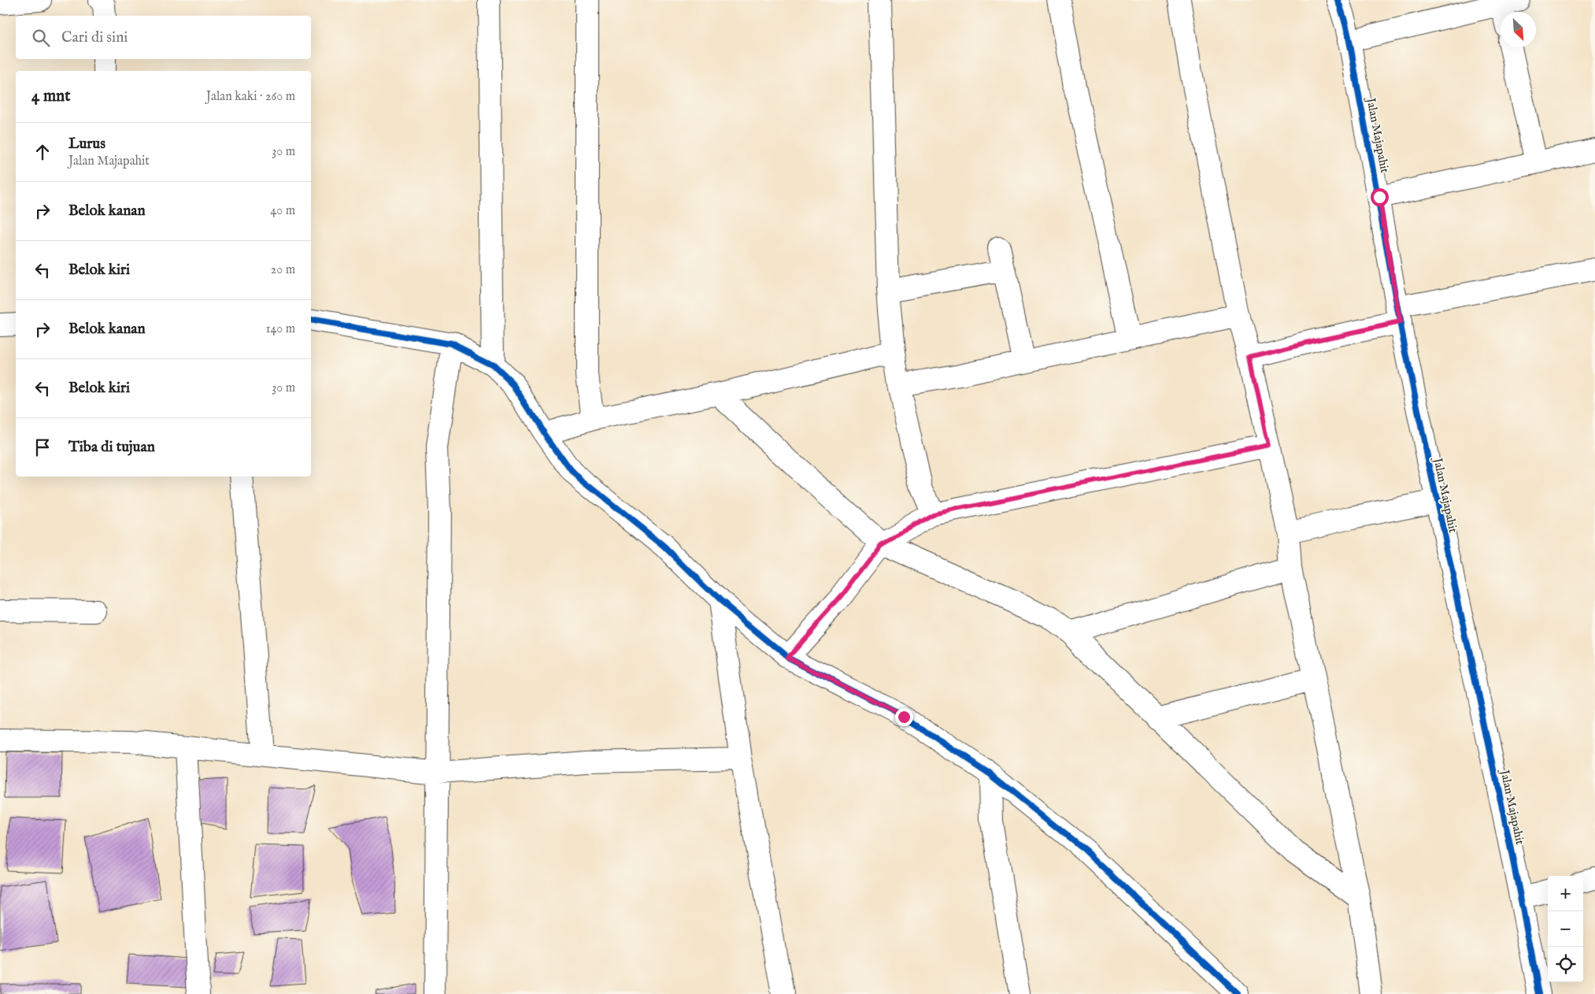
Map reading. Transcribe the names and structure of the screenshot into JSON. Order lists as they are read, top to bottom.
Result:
{
  "streets": {
    "street": ["Jalan Majapahit"]
  },
  "north": "bottom right",
  "page": {
    "search": "Cari di sini",
    "heading": ["4 mnt", "Jalan kaki · 260 m"],
    "list": [
      ["Lurus", "Jalan Majapahit", "30 m"],
      ["Belok kanan", "40 m"],
      ["Belok kiri", "20 m"],
      ["Belok kanan", "140 m"],
      ["Belok kiri", "30 m"],
      "Tiba di tujuan"
    ],
    "map_buttons": ["+", "−"]
  }
}
